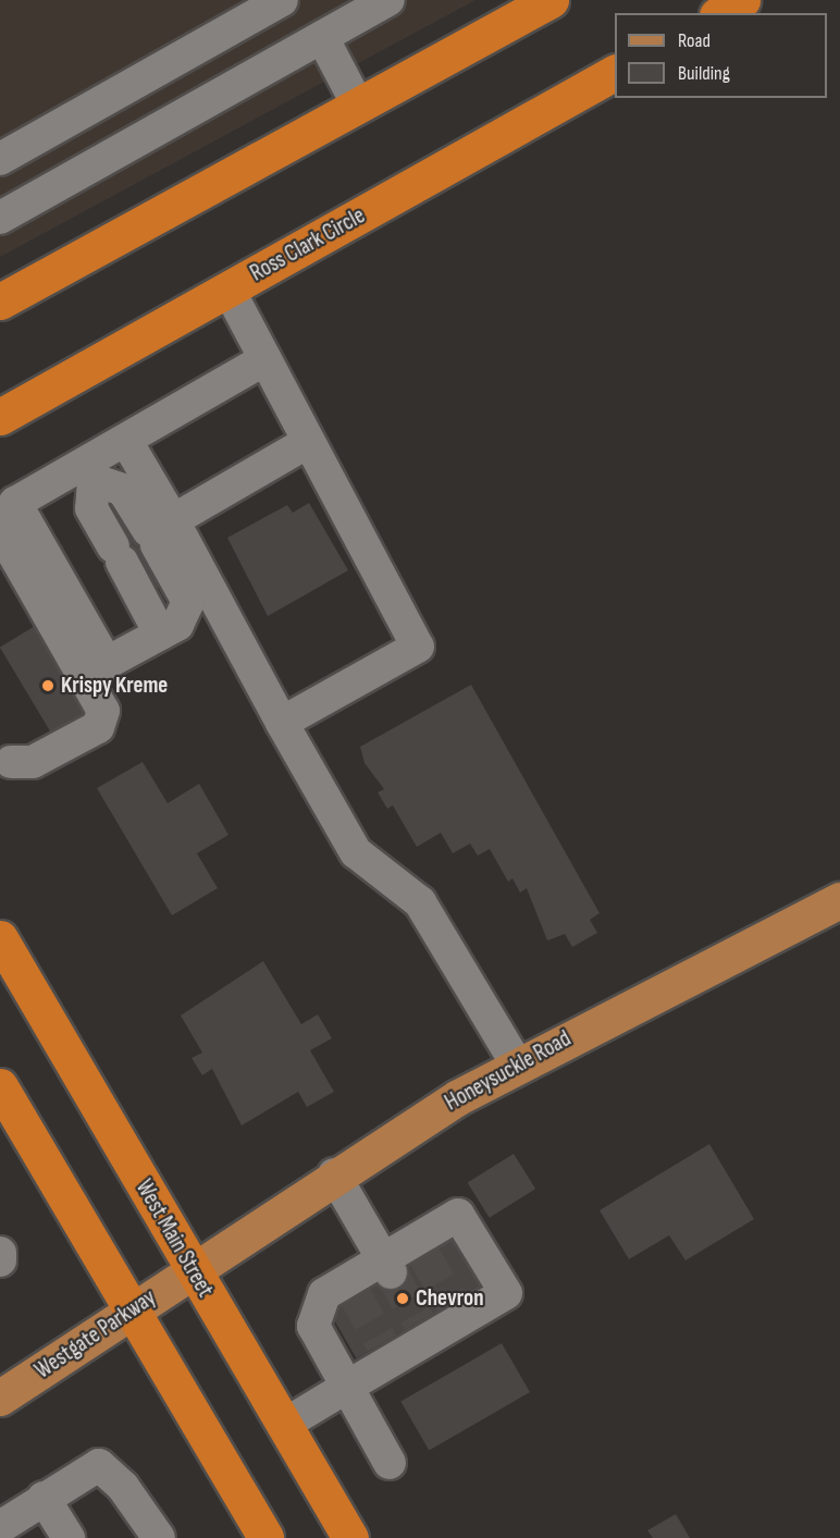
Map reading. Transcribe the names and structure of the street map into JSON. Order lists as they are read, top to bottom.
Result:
{
  "streets": {
    "highway": ["Ross Clark Circle", "West Main Street"],
    "main road": ["Honeysuckle Road", "Westgate Parkway"]
  },
  "crossings": [
    ["Honeysuckle Road", "West Main Street"],
    ["Honeysuckle Road", "Westgate Parkway"],
    ["West Main Street", "Westgate Parkway"]
  ],
  "places": ["Krispy Kreme", "Chevron"],
  "legend": ["Road", "Building"]
}
